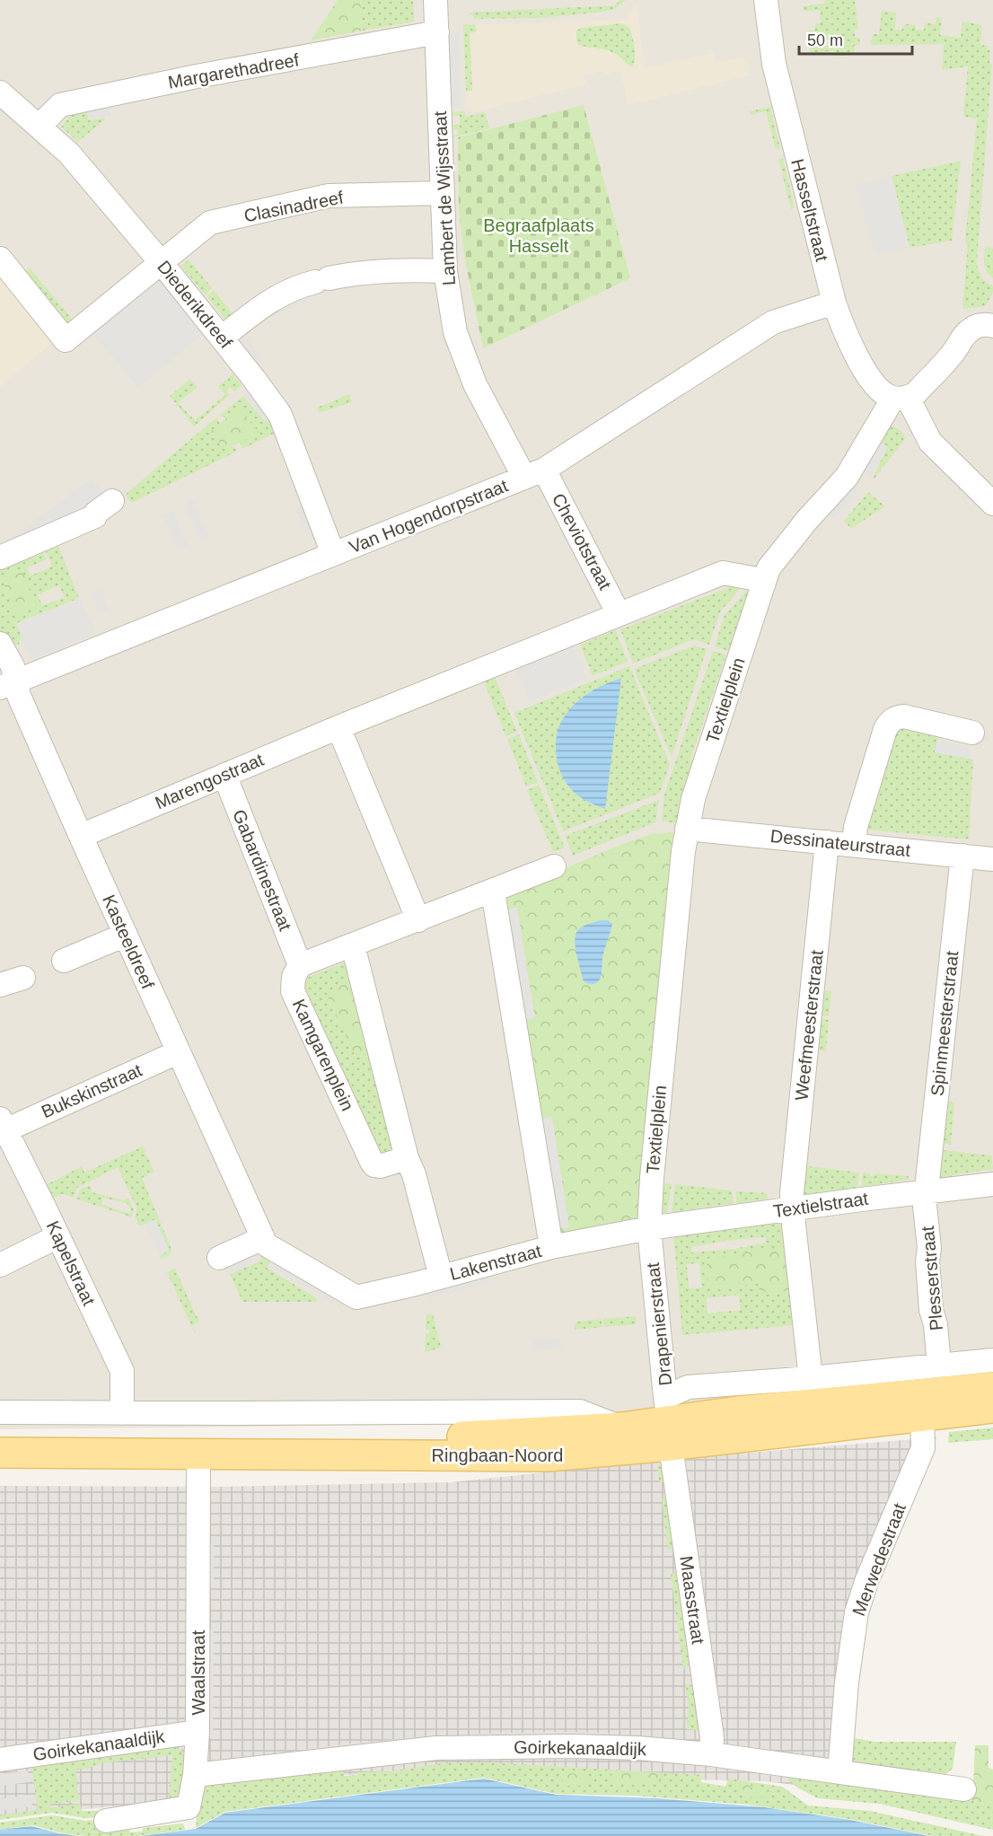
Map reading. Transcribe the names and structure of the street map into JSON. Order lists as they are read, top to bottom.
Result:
{
  "streets": {
    "main road": ["Ringbaan-Noord"],
    "street": [
      "Margarethadreef",
      "Lambert de Wijsstraat",
      "Clasinadreef",
      "Hasseltstraat",
      "Diederikdreef",
      "Van Hogendorpstraat",
      "Cheviotstraat",
      "Textielplein",
      "Marengostraat",
      "Dessinateurstraat",
      "Gabardinestraat",
      "Kasteeldreef",
      "Spinmeesterstraat",
      "Weefmeesterstraat",
      "Kamgarenplein",
      "Bukskinstraat",
      "Textielstraat",
      "Lakenstraat",
      "Kapelstraat",
      "Plesserstraat",
      "Drapenierstraat",
      "Merwedestraat",
      "Maasstraat",
      "Waalstraat",
      "Goirkekanaaldijk"
    ]
  },
  "crossings": [
    ["Margarethadreef", "Lambert de Wijsstraat"],
    ["Margarethadreef", "Diederikdreef"],
    ["Lambert de Wijsstraat", "Clasinadreef"],
    ["Lambert de Wijsstraat", "Van Hogendorpstraat"],
    ["Lambert de Wijsstraat", "Cheviotstraat"],
    ["Clasinadreef", "Diederikdreef"],
    ["Hasseltstraat", "Van Hogendorpstraat"],
    ["Hasseltstraat", "Textielplein"],
    ["Diederikdreef", "Van Hogendorpstraat"],
    ["Van Hogendorpstraat", "Cheviotstraat"],
    ["Van Hogendorpstraat", "Kasteeldreef"],
    ["Textielplein", "Dessinateurstraat"],
    ["Textielplein", "Textielstraat"],
    ["Textielplein", "Drapenierstraat"],
    ["Marengostraat", "Gabardinestraat"],
    ["Marengostraat", "Kasteeldreef"],
    ["Dessinateurstraat", "Spinmeesterstraat"],
    ["Dessinateurstraat", "Weefmeesterstraat"],
    ["Gabardinestraat", "Kamgarenplein"],
    ["Kasteeldreef", "Bukskinstraat"],
    ["Kasteeldreef", "Lakenstraat"],
    ["Spinmeesterstraat", "Textielstraat"],
    ["Spinmeesterstraat", "Plesserstraat"],
    ["Weefmeesterstraat", "Textielstraat"],
    ["Weefmeesterstraat", "Ringbaan-Noord"],
    ["Bukskinstraat", "Kapelstraat"],
    ["Textielstraat", "Plesserstraat"],
    ["Textielstraat", "Drapenierstraat"],
    ["Kapelstraat", "Ringbaan-Noord"],
    ["Plesserstraat", "Ringbaan-Noord"],
    ["Drapenierstraat", "Ringbaan-Noord"],
    ["Drapenierstraat", "Maasstraat"],
    ["Ringbaan-Noord", "Merwedestraat"],
    ["Ringbaan-Noord", "Maasstraat"],
    ["Ringbaan-Noord", "Waalstraat"],
    ["Merwedestraat", "Goirkekanaaldijk"],
    ["Maasstraat", "Goirkekanaaldijk"],
    ["Waalstraat", "Goirkekanaaldijk"]
  ],
  "parks": ["Begraafplaats Hasselt"],
  "scale_bar": "50 m"
}
